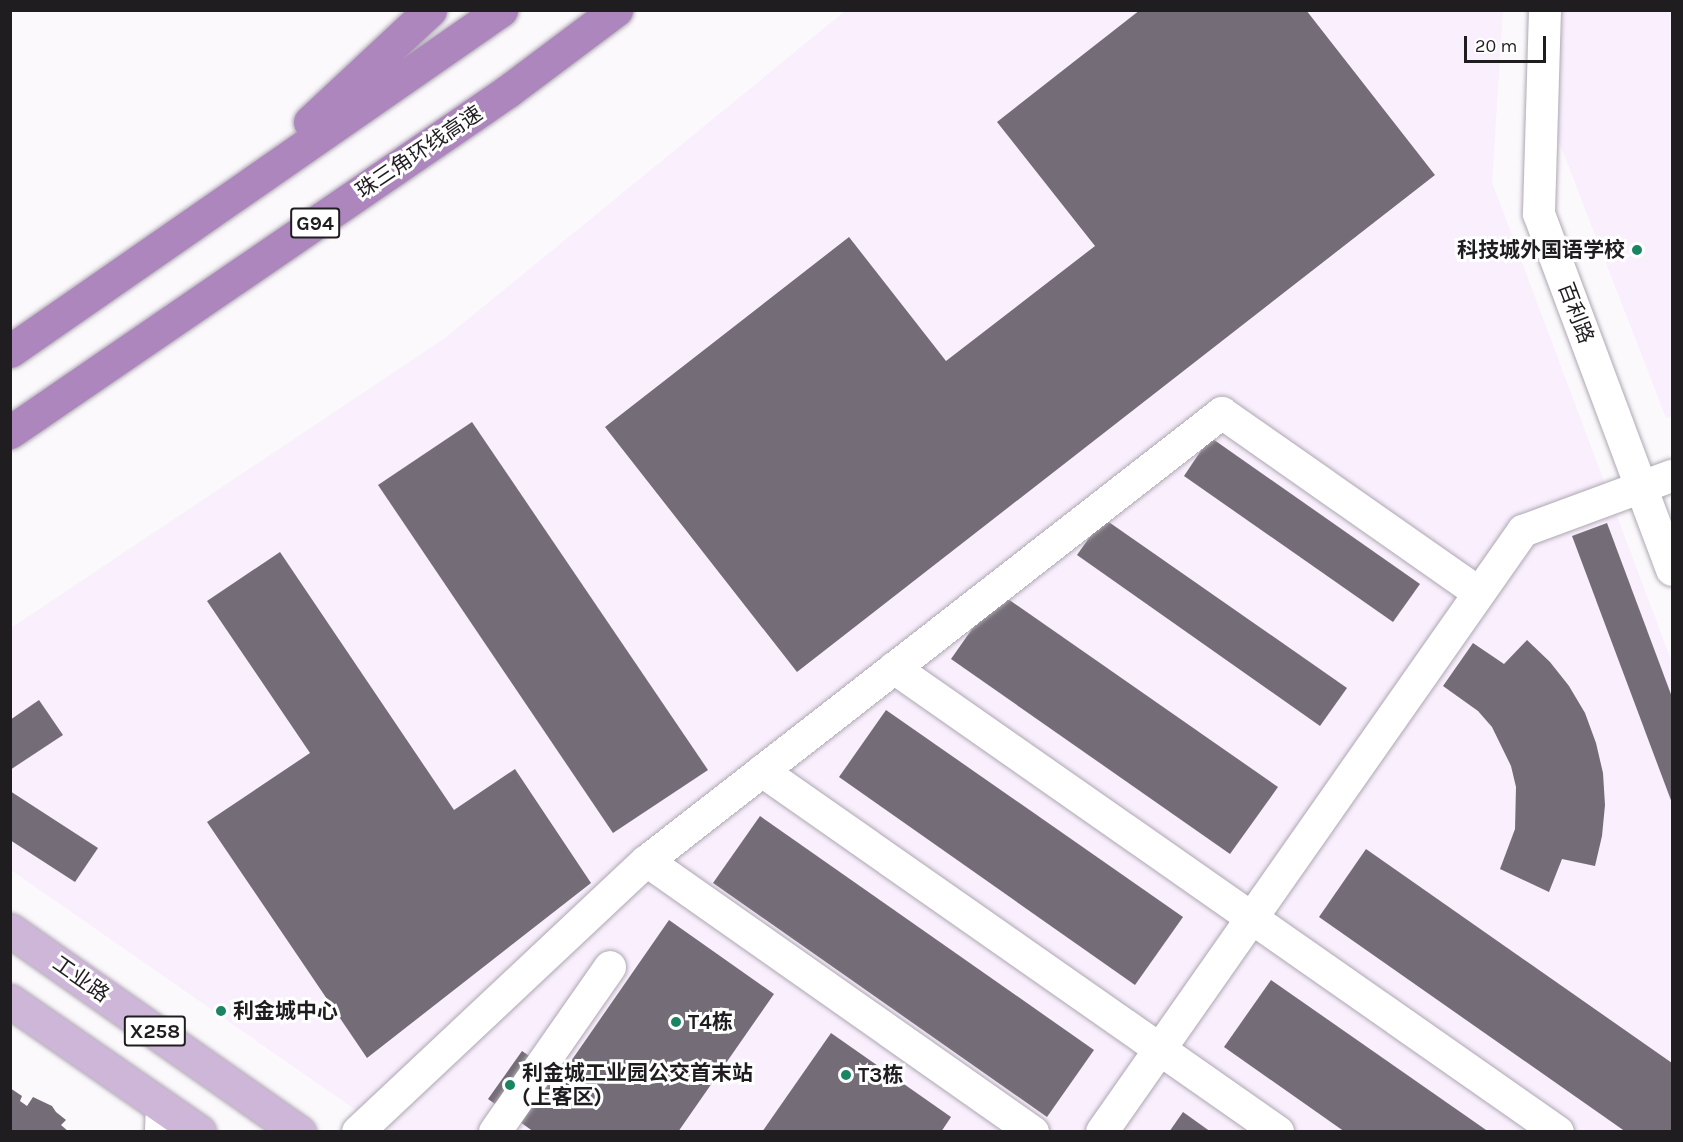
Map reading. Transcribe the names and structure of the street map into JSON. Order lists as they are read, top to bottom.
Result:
{
  "streets": {
    "highway": ["珠三角环线高速", "G94"],
    "main road": ["工业路", "X258"],
    "street": ["百利路"]
  },
  "places": [
    "科技城外国语学校",
    "利金城中心",
    "T4栋",
    "T3栋",
    "利金城工业园公交首末站 (上客区)"
  ],
  "scale_bar": "20 m"
}
